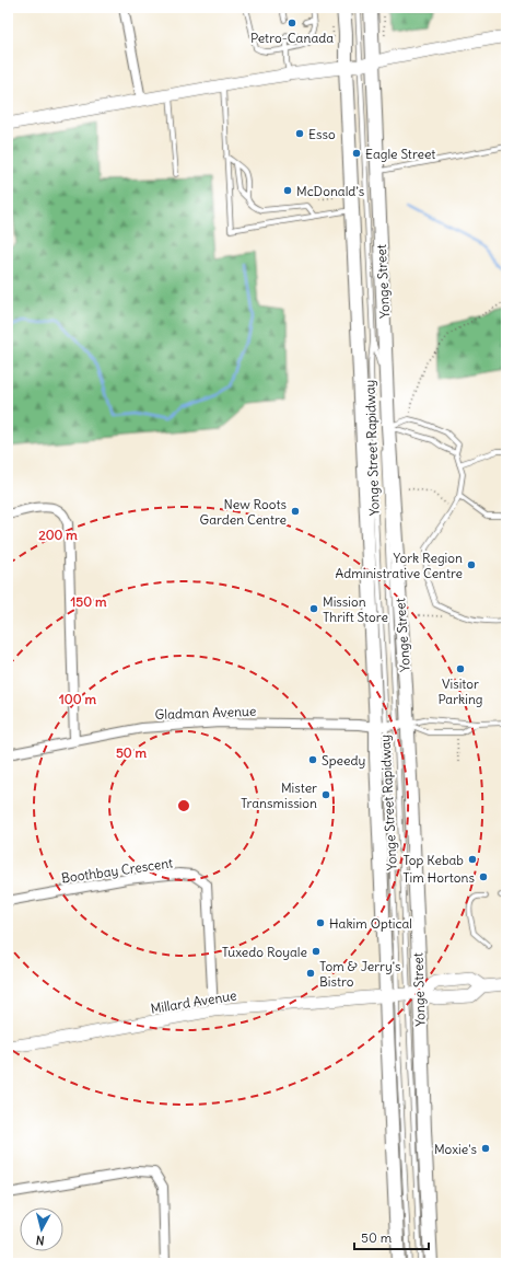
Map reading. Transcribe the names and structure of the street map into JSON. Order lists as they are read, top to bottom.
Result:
{
  "streets": {
    "main road": ["Yonge Street", "Millard Avenue"],
    "street": ["Gladman Avenue", "Boothbay Crescent"],
    "lane": ["Yonge Street Rapidway"]
  },
  "crossings": [
    ["Yonge Street", "Yonge Street Rapidway"],
    ["Yonge Street", "Gladman Avenue"],
    ["Yonge Street", "Millard Avenue"],
    ["Yonge Street Rapidway", "Gladman Avenue"],
    ["Boothbay Crescent", "Millard Avenue"]
  ],
  "places": [
    "Petro-Canada",
    "Esso",
    "Eagle Street",
    "McDonald's",
    "New Roots Garden Centre",
    "York Region Administrative Centre",
    "Mission Thrift Store",
    "Visitor Parking",
    "Speedy",
    "Mister Transmission",
    "Top Kebab",
    "Tim Hortons",
    "Hakim Optical",
    "Tuxedo Royale",
    "Tom & Jerry's Bistro",
    "Moxie's"
  ],
  "scale_bar": "50 m",
  "north": "bottom",
  "rings": [
    "200 m",
    "150 m",
    "100 m",
    "50 m"
  ]
}
